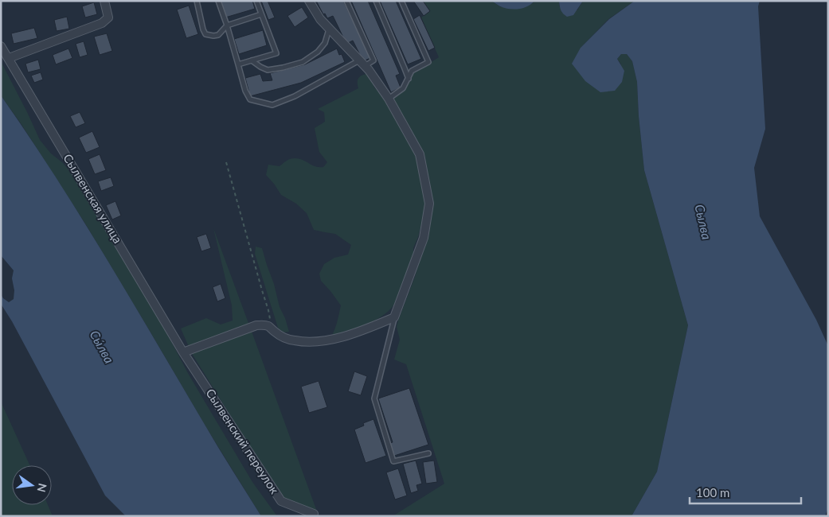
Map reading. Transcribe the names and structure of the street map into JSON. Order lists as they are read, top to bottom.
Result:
{
  "streets": {
    "street": ["Сылвенская улица", "Сылвенский переулок"]
  },
  "crossings": [
    ["Сылвенская улица", "Сылвенский переулок"]
  ],
  "water": ["Сылва", "Сы́лва"],
  "scale_bar": "100 m",
  "north": "right"
}
